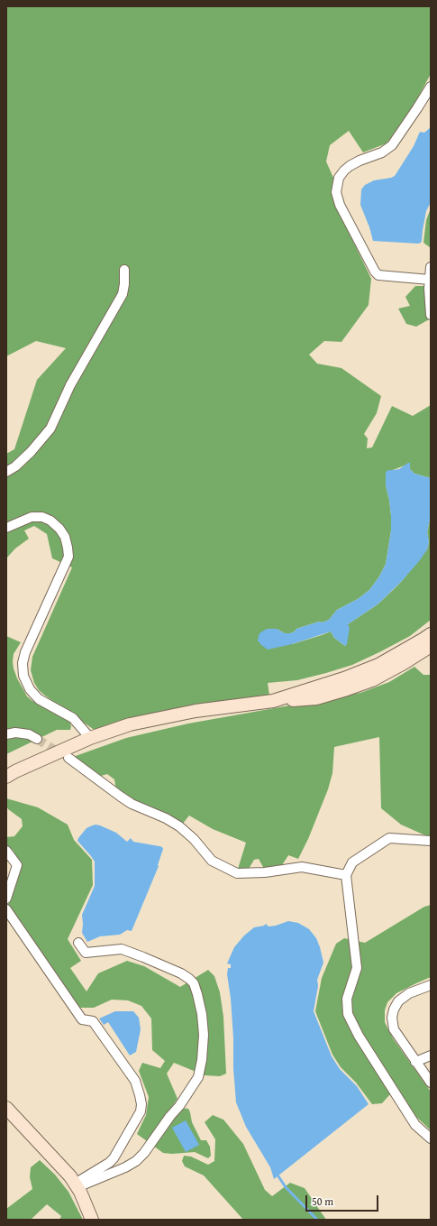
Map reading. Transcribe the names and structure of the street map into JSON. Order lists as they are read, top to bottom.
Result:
{
  "scale_bar": "50 m"
}
